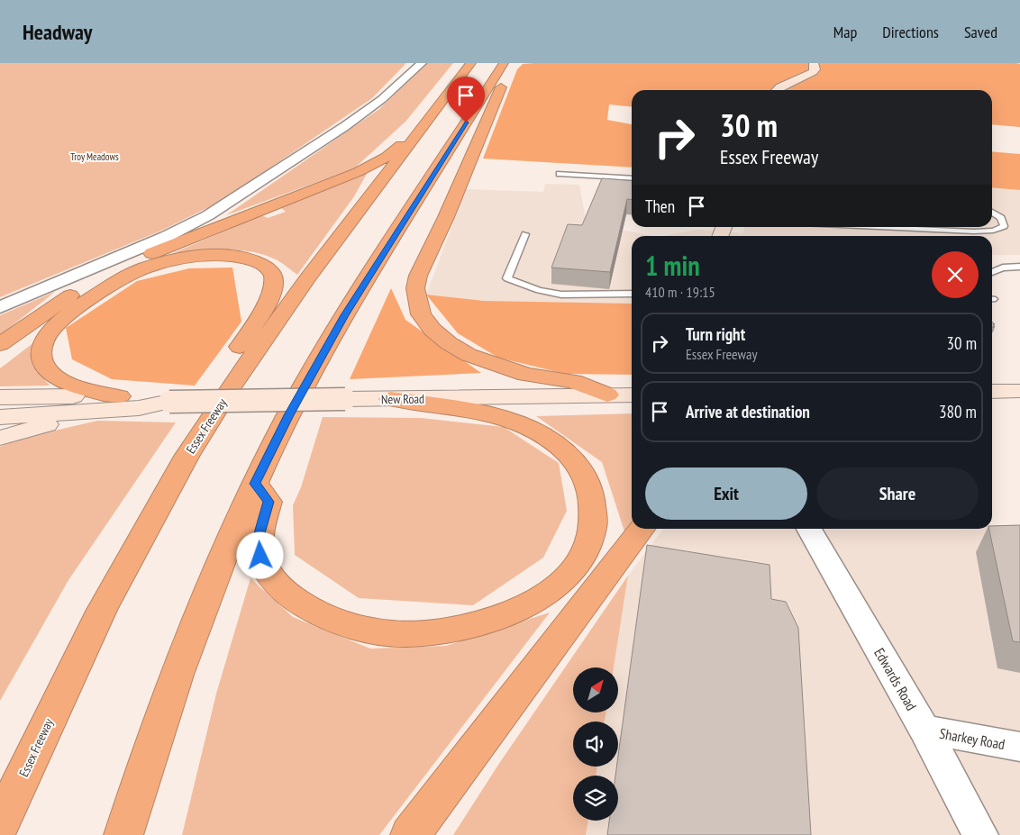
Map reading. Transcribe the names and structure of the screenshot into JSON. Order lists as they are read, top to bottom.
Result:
{
  "streets": {
    "highway": ["Essex Freeway"],
    "main road": ["New Road"],
    "street": ["Edwards Road", "Sharkey Road"]
  },
  "crossings": [
    ["Edwards Road", "Sharkey Road"]
  ],
  "parks": ["Troy Meadows"],
  "north": "top right",
  "page": {
    "header": "Headway",
    "nav": ["Map", "Directions", "Saved"],
    "turn": ["30 m", "Essex Freeway"],
    "then": "Then",
    "heading": ["1 min", "410 m · 19:15"],
    "list": [
      {
        "name": "Turn right",
        "note": "Essex Freeway",
        "value": "30 m"
      },
      {
        "name": "Arrive at destination",
        "value": "380 m"
      }
    ],
    "buttons": ["Exit", "Share"]
  }
}
